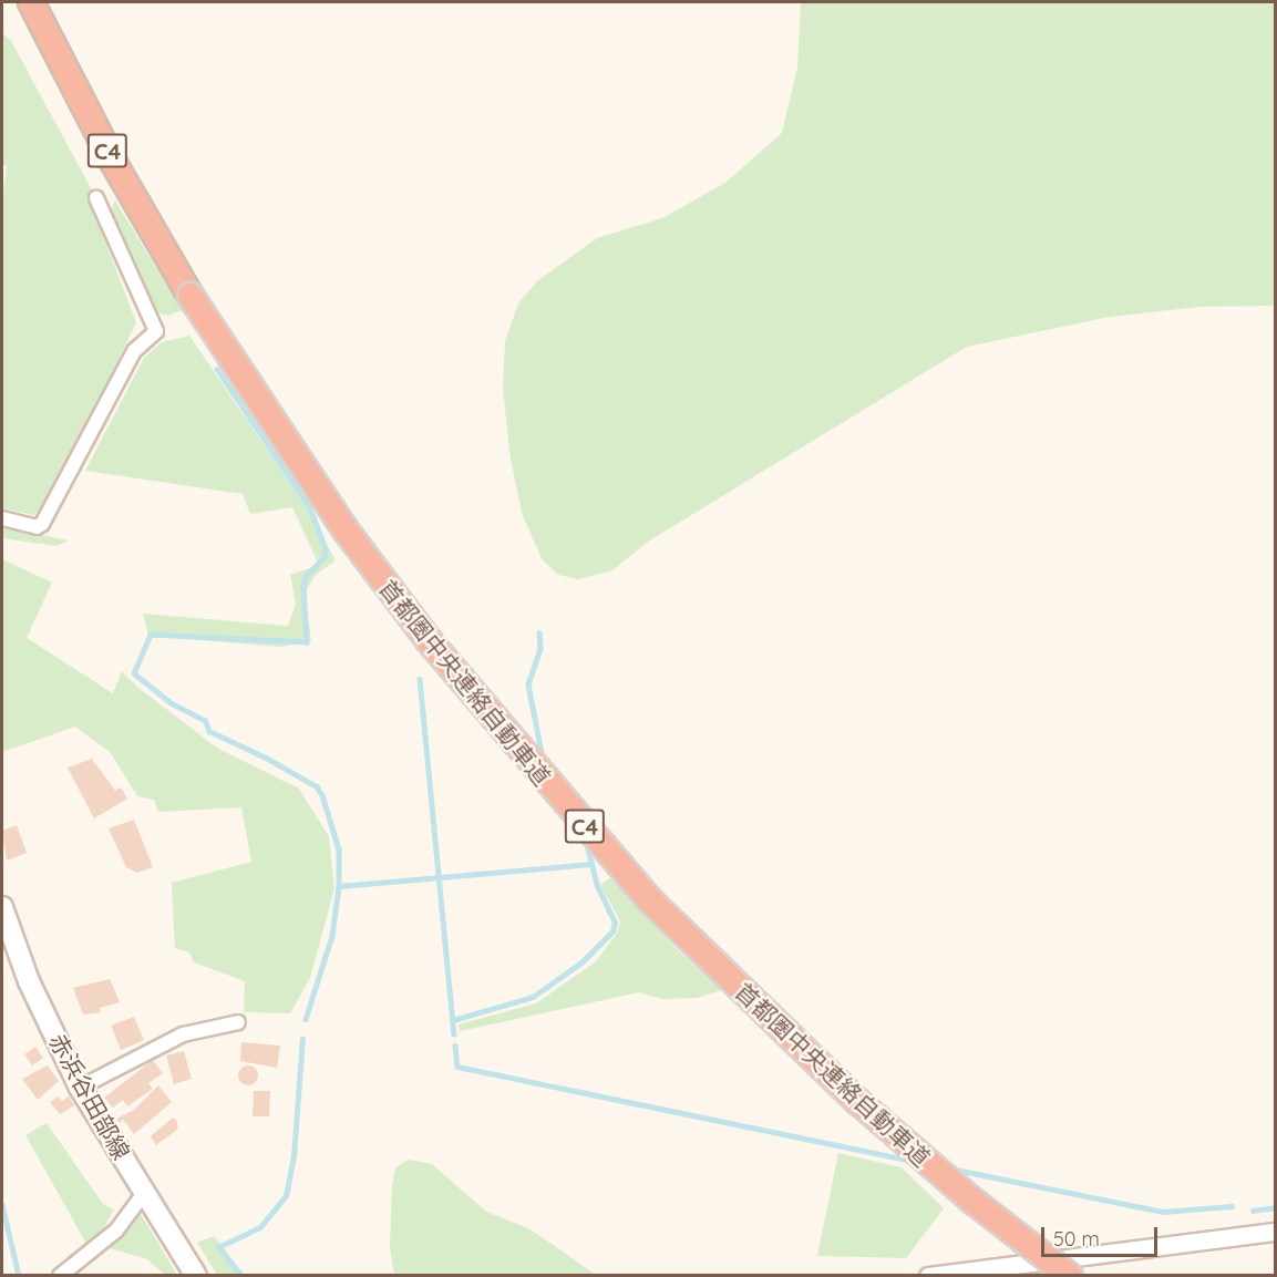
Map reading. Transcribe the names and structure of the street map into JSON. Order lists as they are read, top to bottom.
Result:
{
  "streets": {
    "highway": ["C4", "首都圏中央連絡自動車道"],
    "main road": ["赤浜谷田部線"]
  },
  "scale_bar": "50 m"
}
